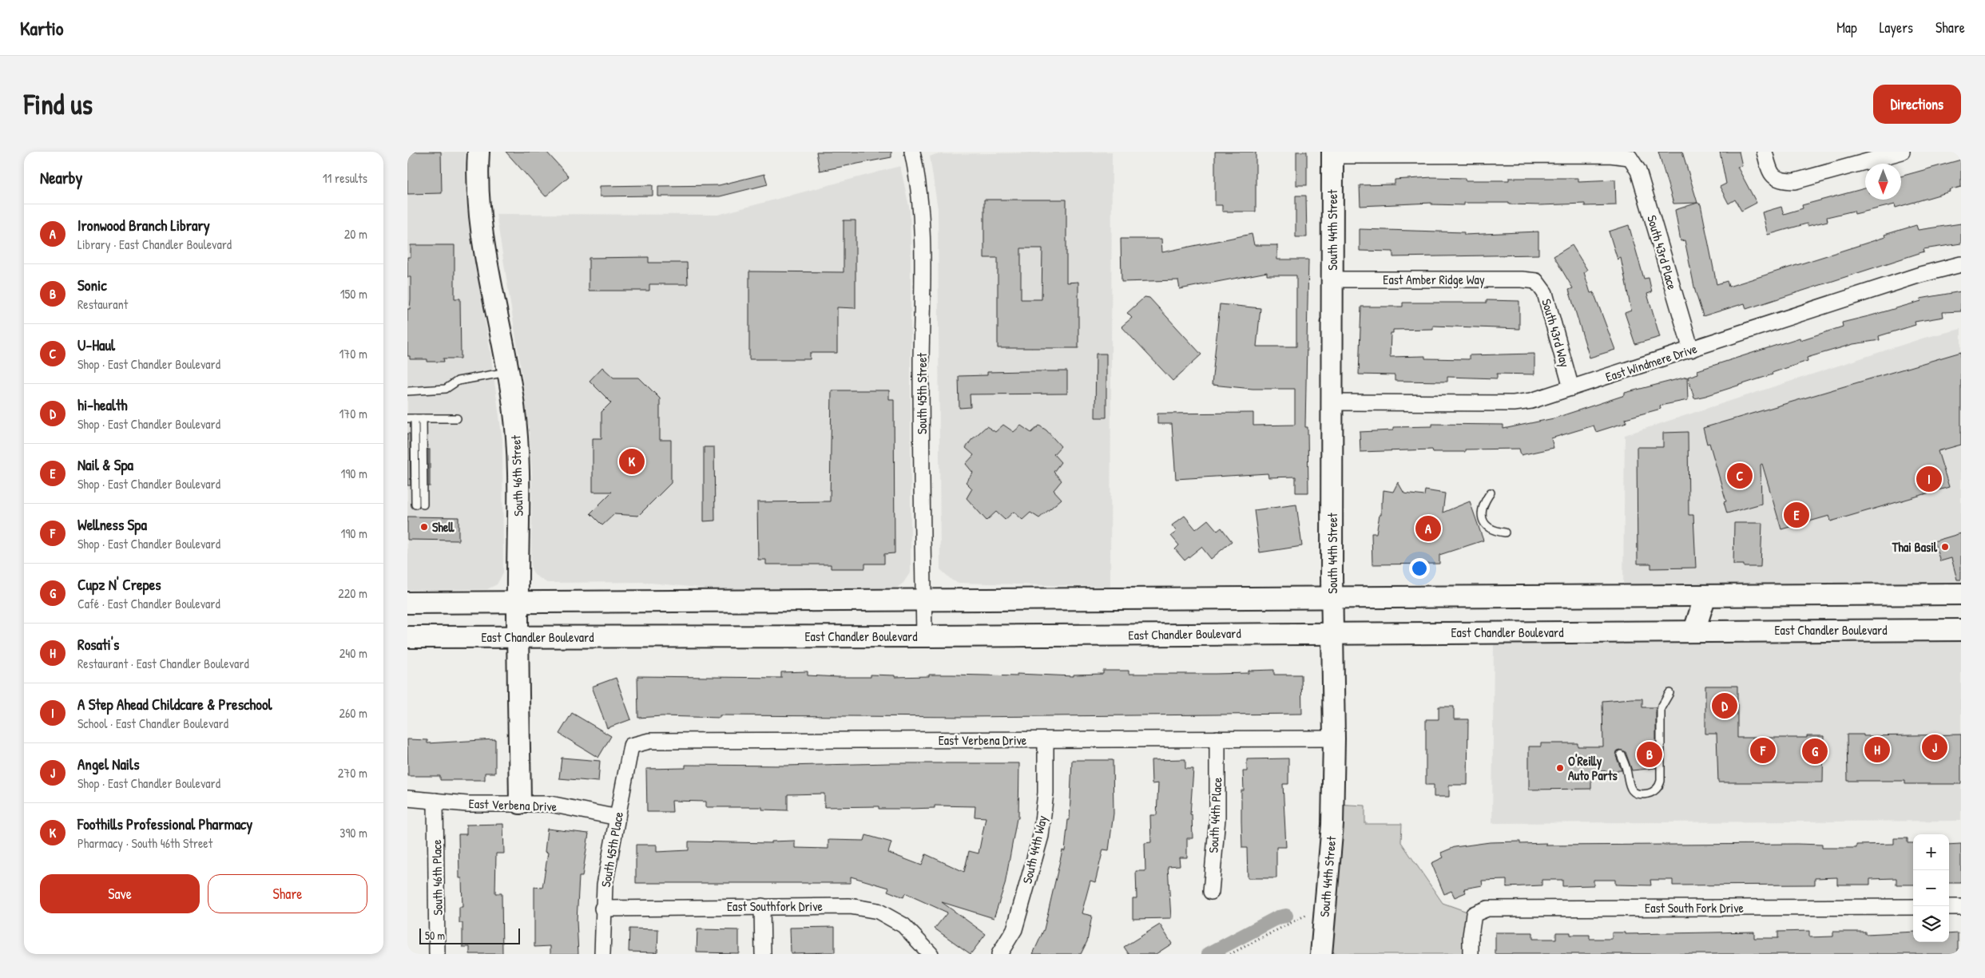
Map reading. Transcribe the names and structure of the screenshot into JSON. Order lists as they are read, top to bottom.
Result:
{
  "streets": {
    "main road": ["South 44th Street", "South 46th Street", "East Chandler Boulevard"],
    "street": [
      "South 43rd Place",
      "East Amber Ridge Way",
      "South 43rd Way",
      "East Windmere Drive",
      "South 45th Street",
      "East Verbena Drive",
      "South 44th Place",
      "South 45th Place",
      "South 44th Way",
      "South 46th Place",
      "East Southfork Drive",
      "East South Fork Drive"
    ]
  },
  "crossings": [
    ["South 44th Street", "South 43rd Place"],
    ["South 44th Street", "East Amber Ridge Way"],
    ["South 44th Street", "East Windmere Drive"],
    ["South 44th Street", "East Chandler Boulevard"],
    ["South 44th Street", "East Verbena Drive"],
    ["South 43rd Place", "East Windmere Drive"],
    ["East Amber Ridge Way", "South 43rd Way"],
    ["South 43rd Way", "East Windmere Drive"],
    ["South 45th Street", "East Chandler Boulevard"],
    ["South 46th Street", "East Chandler Boulevard"],
    ["South 46th Street", "East Verbena Drive"],
    ["East Verbena Drive", "South 44th Place"],
    ["East Verbena Drive", "South 45th Place"],
    ["East Verbena Drive", "South 44th Way"],
    ["East Verbena Drive", "South 46th Place"],
    ["South 45th Place", "East Southfork Drive"]
  ],
  "places": ["Shell", "Thai Basil", "O'Reilly Auto Parts"],
  "scale_bar": "50 m",
  "north": "bottom",
  "page": {
    "header": "Kartio",
    "nav": ["Map", "Layers", "Share"],
    "buttons": [
      "Directions",
      ["Save", "Share"]
    ],
    "title": "Find us",
    "heading": ["Nearby", "11 results"],
    "list": [
      {
        "mark": "A",
        "name": "Ironwood Branch Library",
        "note": "Library · East Chandler Boulevard",
        "value": "20 m"
      },
      {
        "mark": "B",
        "name": "Sonic",
        "note": "Restaurant",
        "value": "150 m"
      },
      {
        "mark": "C",
        "name": "U-Haul",
        "note": "Shop · East Chandler Boulevard",
        "value": "170 m"
      },
      {
        "mark": "D",
        "name": "hi-health",
        "note": "Shop · East Chandler Boulevard",
        "value": "170 m"
      },
      {
        "mark": "E",
        "name": "Nail & Spa",
        "note": "Shop · East Chandler Boulevard",
        "value": "190 m"
      },
      {
        "mark": "F",
        "name": "Wellness Spa",
        "note": "Shop · East Chandler Boulevard",
        "value": "190 m"
      },
      {
        "mark": "G",
        "name": "Cupz N' Crepes",
        "note": "Café · East Chandler Boulevard",
        "value": "220 m"
      },
      {
        "mark": "H",
        "name": "Rosati's",
        "note": "Restaurant · East Chandler Boulevard",
        "value": "240 m"
      },
      {
        "mark": "I",
        "name": "A Step Ahead Childcare & Preschool",
        "note": "School · East Chandler Boulevard",
        "value": "260 m"
      },
      {
        "mark": "J",
        "name": "Angel Nails",
        "note": "Shop · East Chandler Boulevard",
        "value": "270 m"
      },
      {
        "mark": "K",
        "name": "Foothills Professional Pharmacy",
        "note": "Pharmacy · South 46th Street",
        "value": "390 m"
      }
    ],
    "pins": [
      "K",
      "C",
      "I",
      "E",
      "A",
      "D",
      "J",
      "H",
      "F",
      "G",
      "B"
    ],
    "map_buttons": ["+", "−"],
    "scale": "50 m"
  }
}
